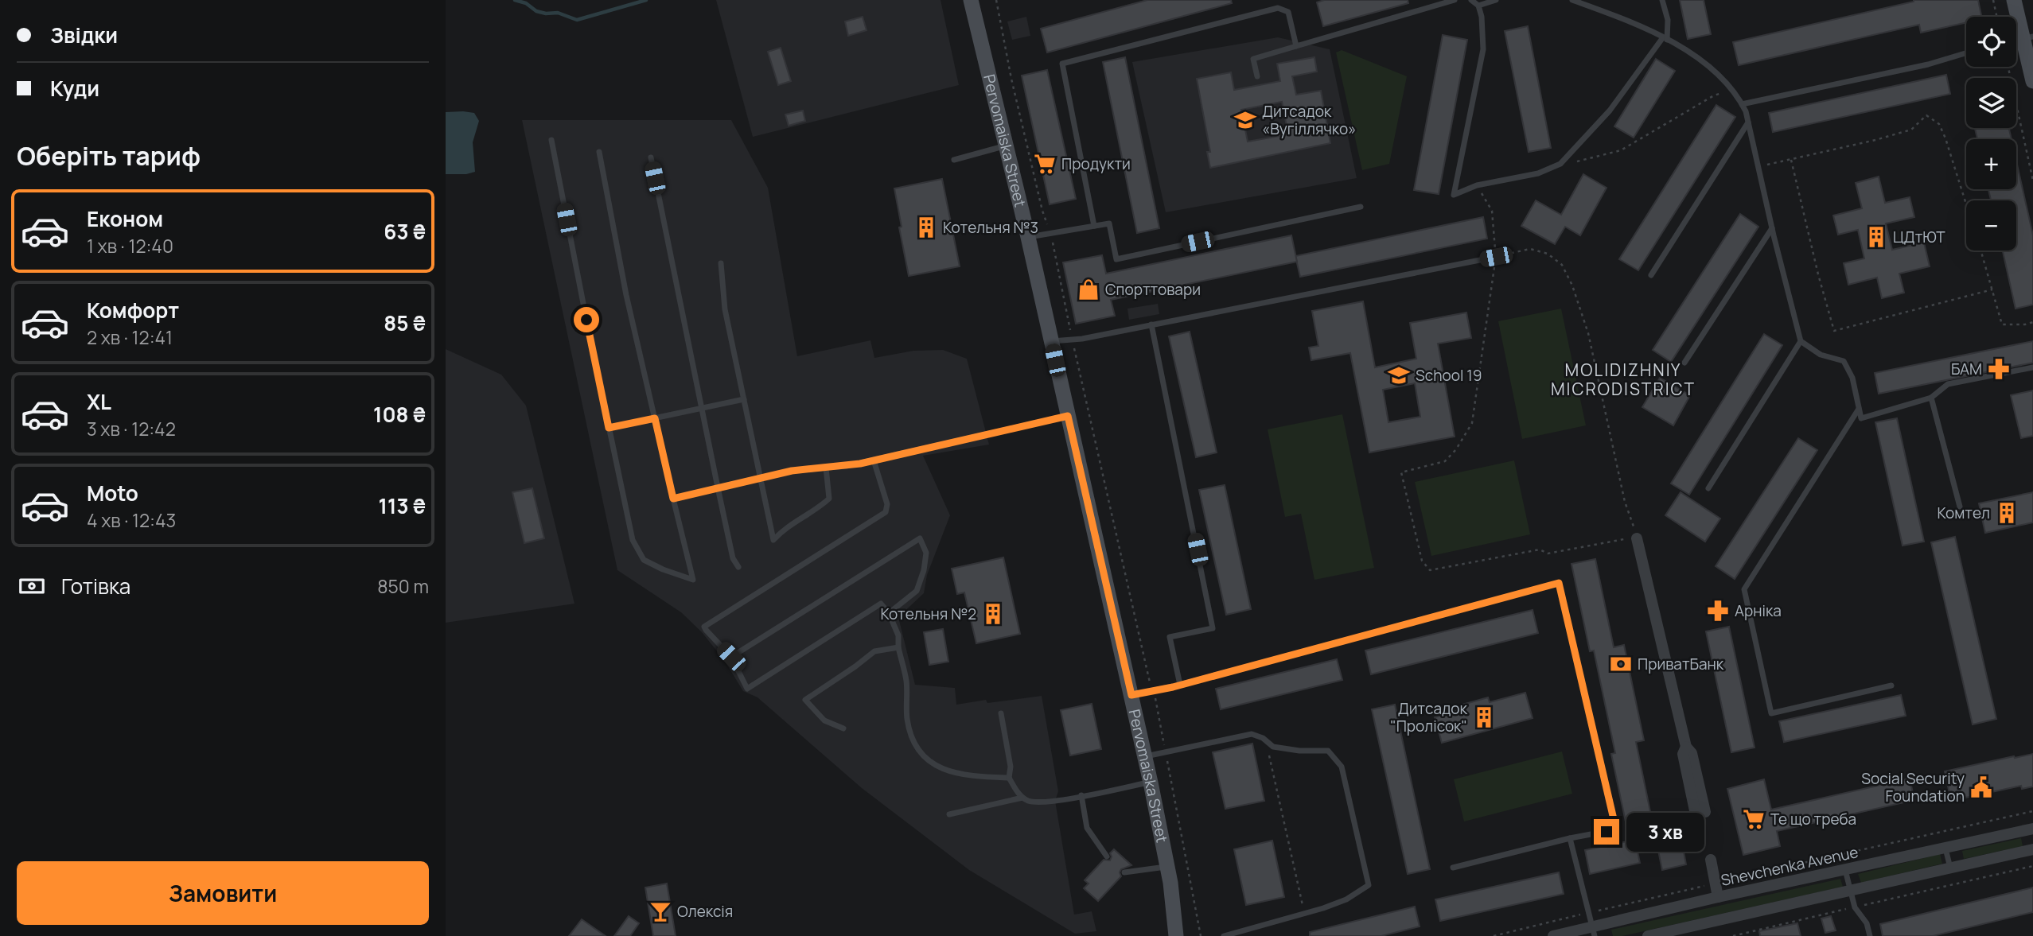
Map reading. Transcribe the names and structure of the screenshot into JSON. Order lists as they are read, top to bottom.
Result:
{
  "streets": {
    "main road": ["Pervomaiska Street"],
    "street": ["Shevchenka Avenue"]
  },
  "districts": ["MOLIDIZHNIY MICRODISTRICT"],
  "places": {
    "school or university": ["Дитсадок «Вугіллячко»", "School 19"],
    "supermarket": ["Продукти", "Те що треба"],
    "building": [
      "Котельня №3",
      "ЦДтЮТ",
      "Комтел",
      "Котельня №2",
      "Дитсадок \"Пролісок\""
    ],
    "shop": ["Спорттовари"],
    "pharmacy": ["БАМ", "Арніка"],
    "bank": ["ПриватБанк"],
    "public building": ["Social Security Foundation"],
    "bar": ["Олексія"]
  },
  "page": {
    "banner": ["Звідки", "Куди"],
    "map_buttons": ["+", "−"],
    "heading": "Оберіть тариф",
    "list": [
      {
        "name": "Економ",
        "note": "1 хв · 12:40",
        "value": "63 ₴"
      },
      {
        "name": "Комфорт",
        "note": "2 хв · 12:41",
        "value": "85 ₴"
      },
      {
        "name": "XL",
        "note": "3 хв · 12:42",
        "value": "108 ₴"
      },
      {
        "name": "Moto",
        "note": "4 хв · 12:43",
        "value": "113 ₴"
      }
    ],
    "pay": ["Готівка", "850 m"],
    "bubble": "3 хв",
    "buttons": "Замовити"
  }
}
